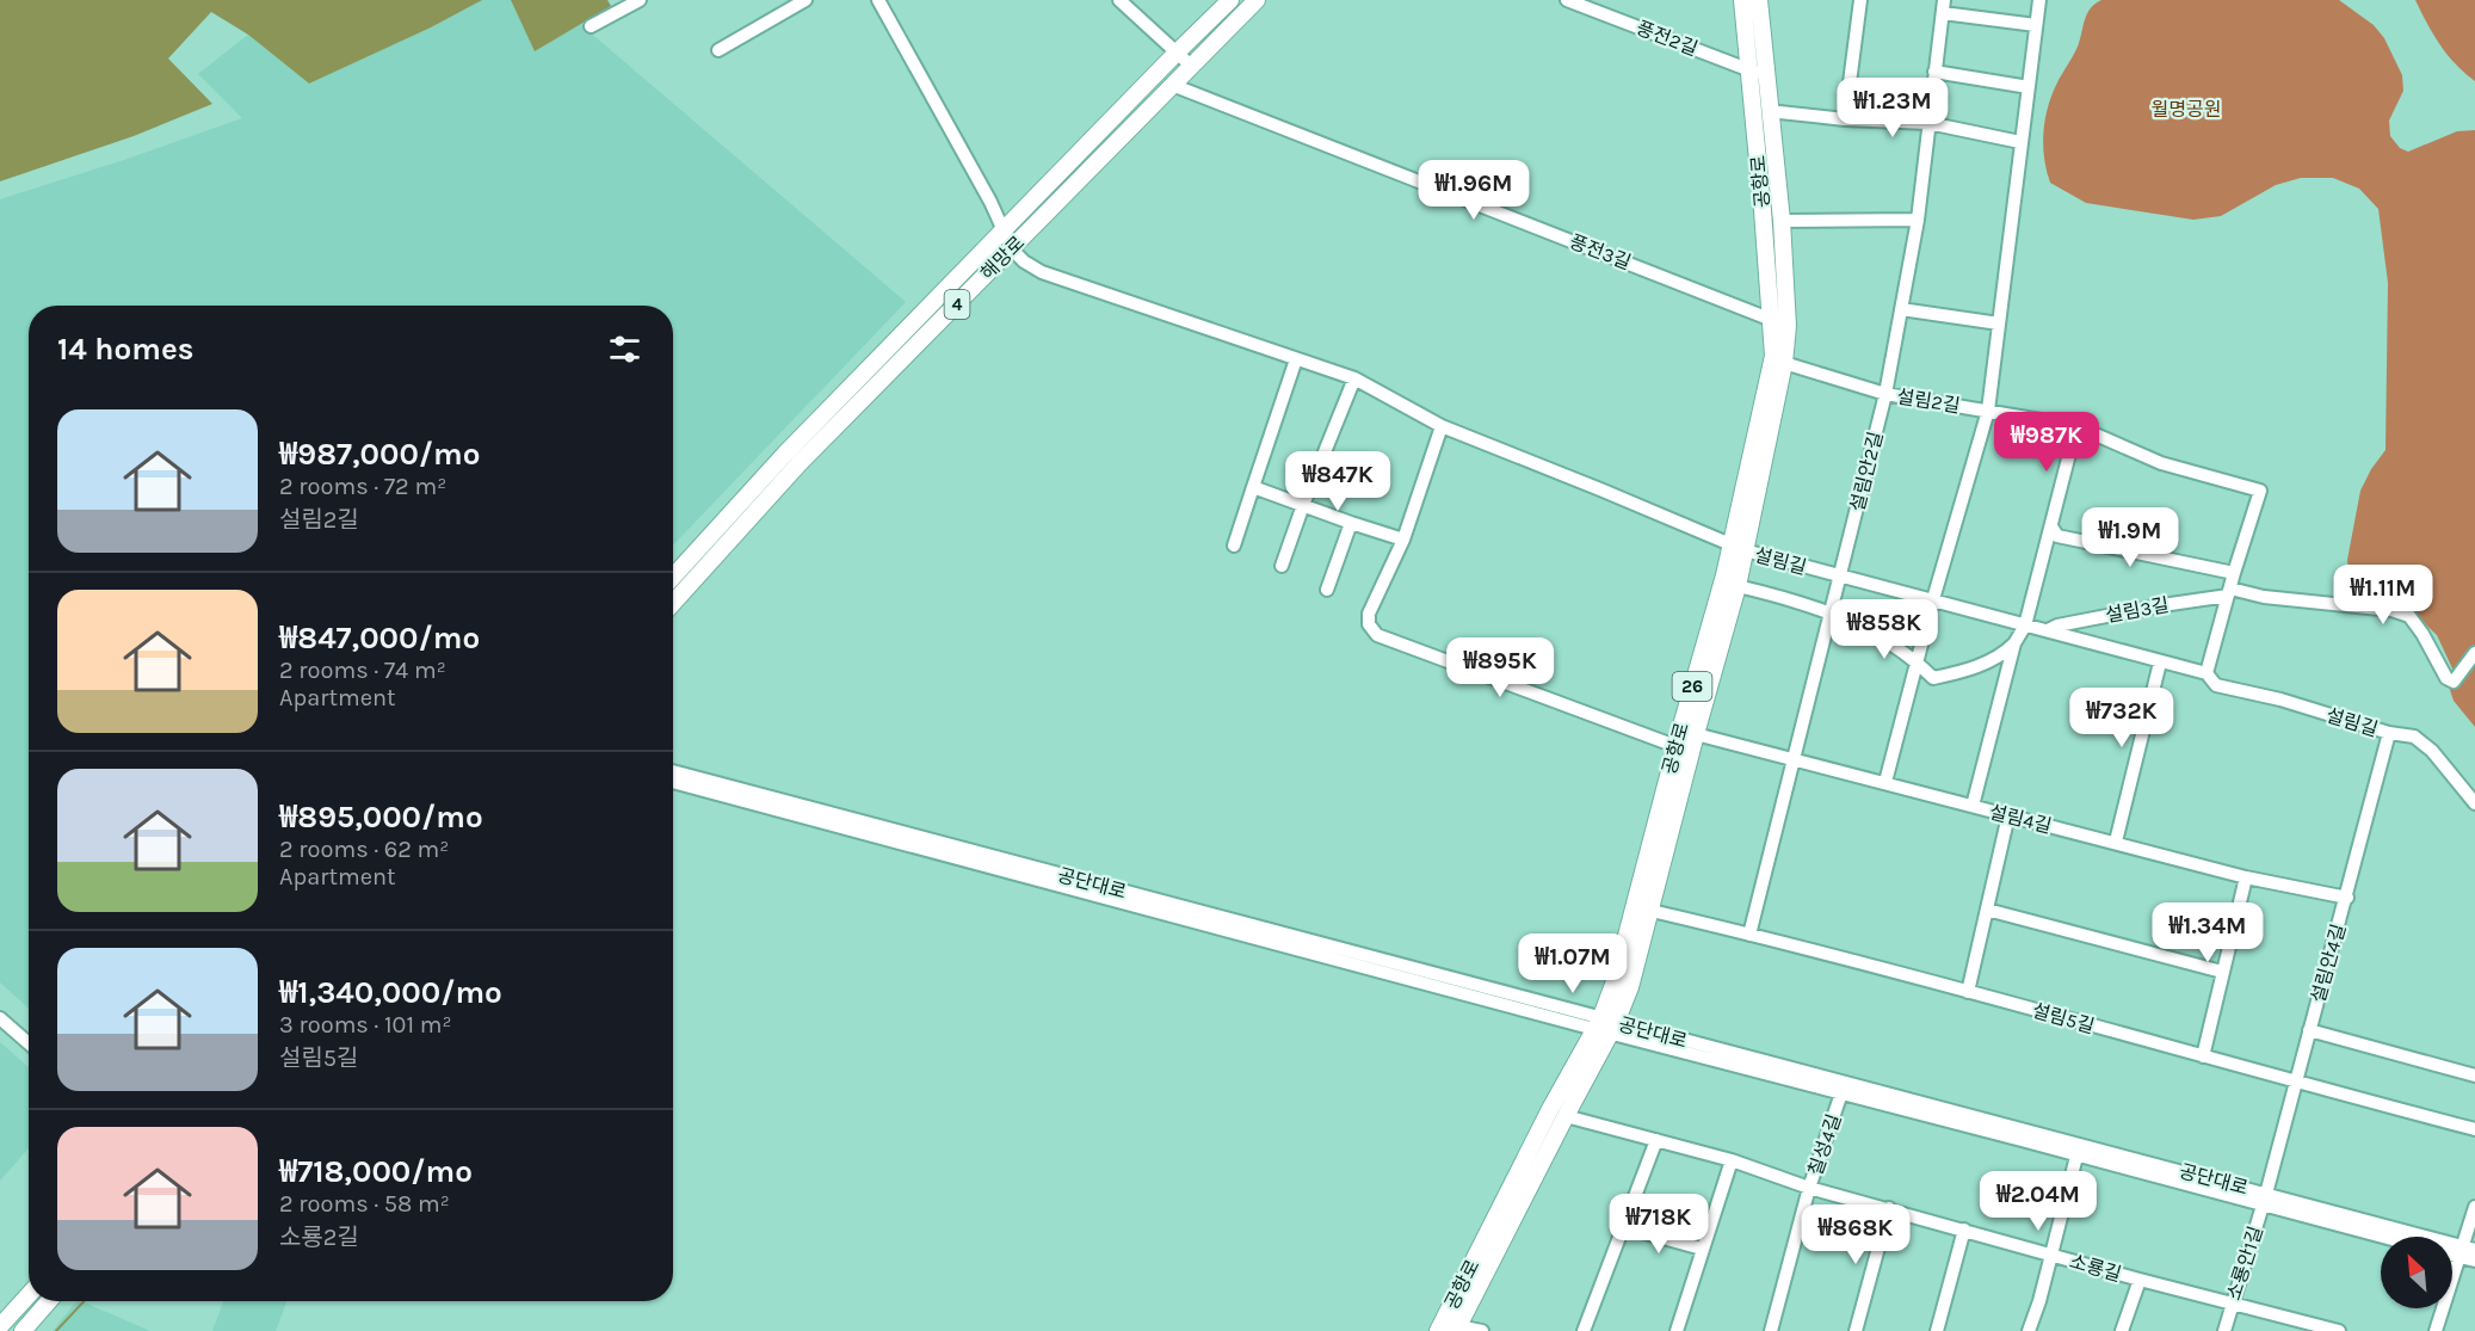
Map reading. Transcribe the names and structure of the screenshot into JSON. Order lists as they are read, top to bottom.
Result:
{
  "streets": {
    "main road": [
      "공항로",
      "해망로",
      "4",
      "26"
    ],
    "street": [
      "풍전2길",
      "풍전3길",
      "설림2길",
      "설림안2길",
      "설림길",
      "설림3길",
      "설림4길",
      "공단대로",
      "설림안4길",
      "설림5길",
      "칠성4길",
      "소룡안1길",
      "소룡길"
    ]
  },
  "crossings": [
    ["풍전2길", "공항로"],
    ["공항로", "풍전3길"],
    ["공항로", "설림2길"],
    ["공항로", "설림길"],
    ["공항로", "설림4길"],
    ["공항로", "공단대로"],
    ["공항로", "설림5길"],
    ["공항로", "소룡길"],
    ["풍전3길", "해망로"],
    ["해망로", "설림길"],
    ["설림2길", "설림안2길"],
    ["설림2길", "설림3길"],
    ["설림안2길", "설림길"],
    ["설림안2길", "설림4길"],
    ["설림안2길", "설림5길"],
    ["설림길", "설림3길"],
    ["설림길", "설림안4길"],
    ["설림4길", "설림안4길"],
    ["공단대로", "설림안4길"],
    ["공단대로", "칠성4길"],
    ["공단대로", "소룡안1길"],
    ["설림안4길", "설림5길"],
    ["설림안4길", "소룡안1길"],
    ["칠성4길", "소룡길"],
    ["소룡안1길", "소룡길"]
  ],
  "parks": ["월명공원"],
  "north": "top left",
  "page": {
    "price": [
      "₩1.23M",
      "₩1.96M",
      "₩987K",
      "₩847K",
      "₩1.9M",
      "₩1.11M",
      "₩858K",
      "₩895K",
      "₩732K",
      "₩1.34M",
      "₩1.07M",
      "₩2.04M",
      "₩718K",
      "₩868K"
    ],
    "heading": "14 homes",
    "list": [
      {
        "name": "₩987,000/mo",
        "note": "2 rooms · 72 m² · 설림2길"
      },
      {
        "name": "₩847,000/mo",
        "note": "2 rooms · 74 m² · Apartment"
      },
      {
        "name": "₩895,000/mo",
        "note": "2 rooms · 62 m² · Apartment"
      },
      {
        "name": "₩1,340,000/mo",
        "note": "3 rooms · 101 m² · 설림5길"
      },
      {
        "name": "₩718,000/mo",
        "note": "2 rooms · 58 m² · 소룡2길"
      }
    ]
  }
}
